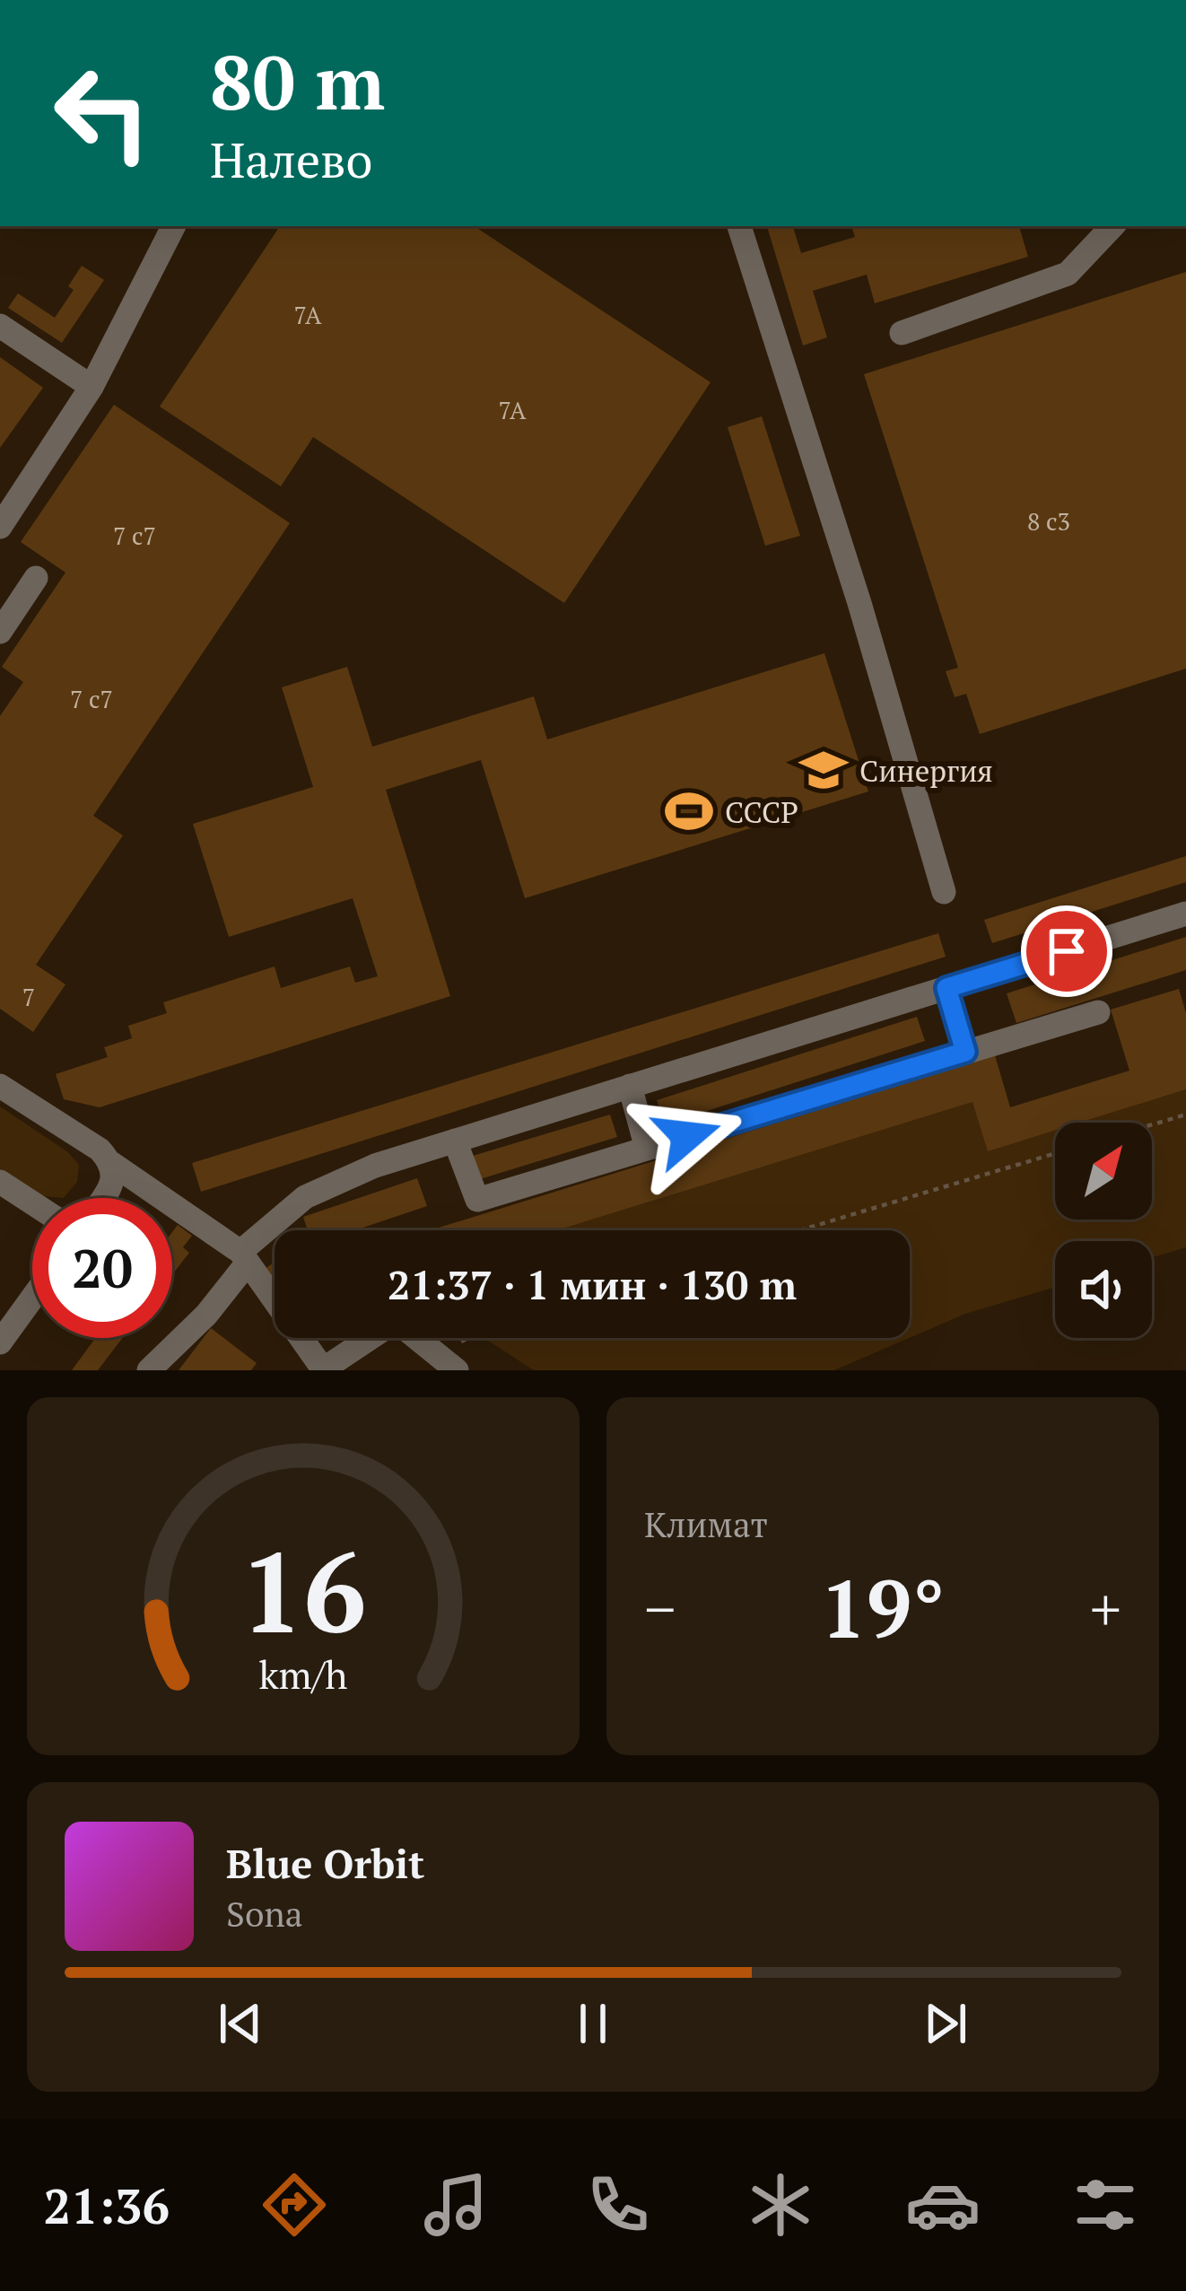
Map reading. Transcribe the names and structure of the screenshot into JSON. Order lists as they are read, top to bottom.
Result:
{
  "places": {
    "school or university": ["Синергия"],
    "sports": ["СССР"]
  },
  "house_numbers": [
    "7А",
    "7А",
    "8 с3",
    "7 с7",
    "7 с7",
    "7"
  ],
  "north": "top right",
  "page": {
    "turn": ["80 m", "Налево"],
    "limit": "20",
    "trip": "21:37 · 1 мин · 130 m",
    "tile": "Климат",
    "heat": ["−", "19°", "+"],
    "song": ["Blue Orbit", "Sona"],
    "tabs": "21:36",
    "gauge": ["16", "km/h"]
  }
}
